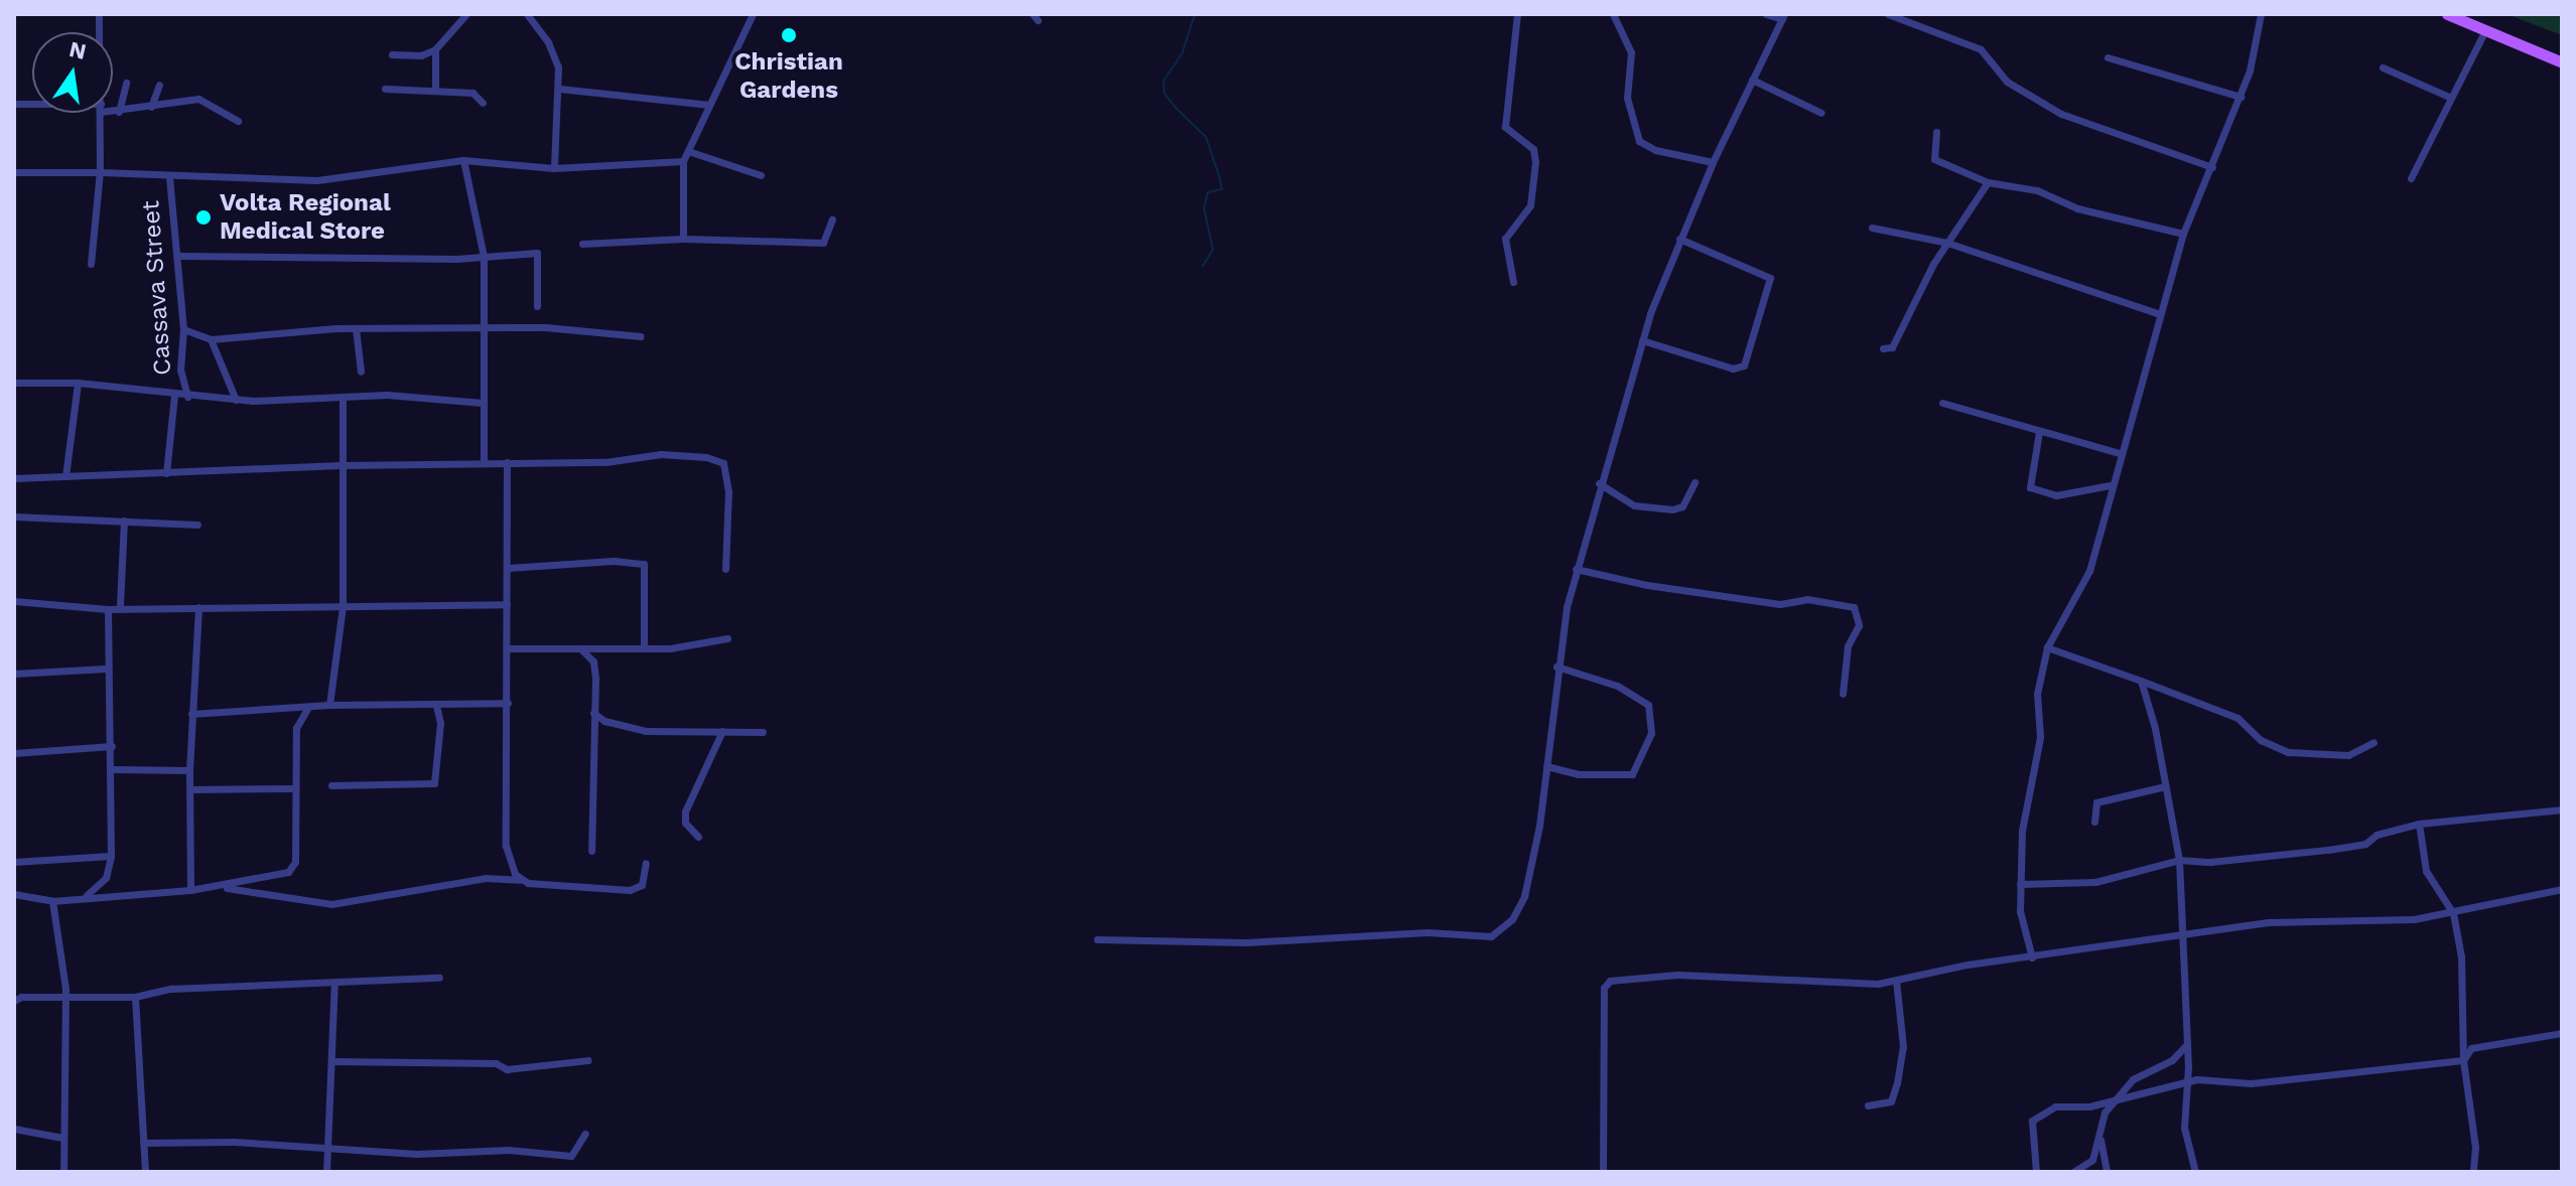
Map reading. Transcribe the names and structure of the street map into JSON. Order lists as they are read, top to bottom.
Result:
{
  "streets": {
    "street": ["Cassava Street"]
  },
  "places": ["Christian Gardens", "Volta Regional Medical Store"],
  "north": "top"
}
